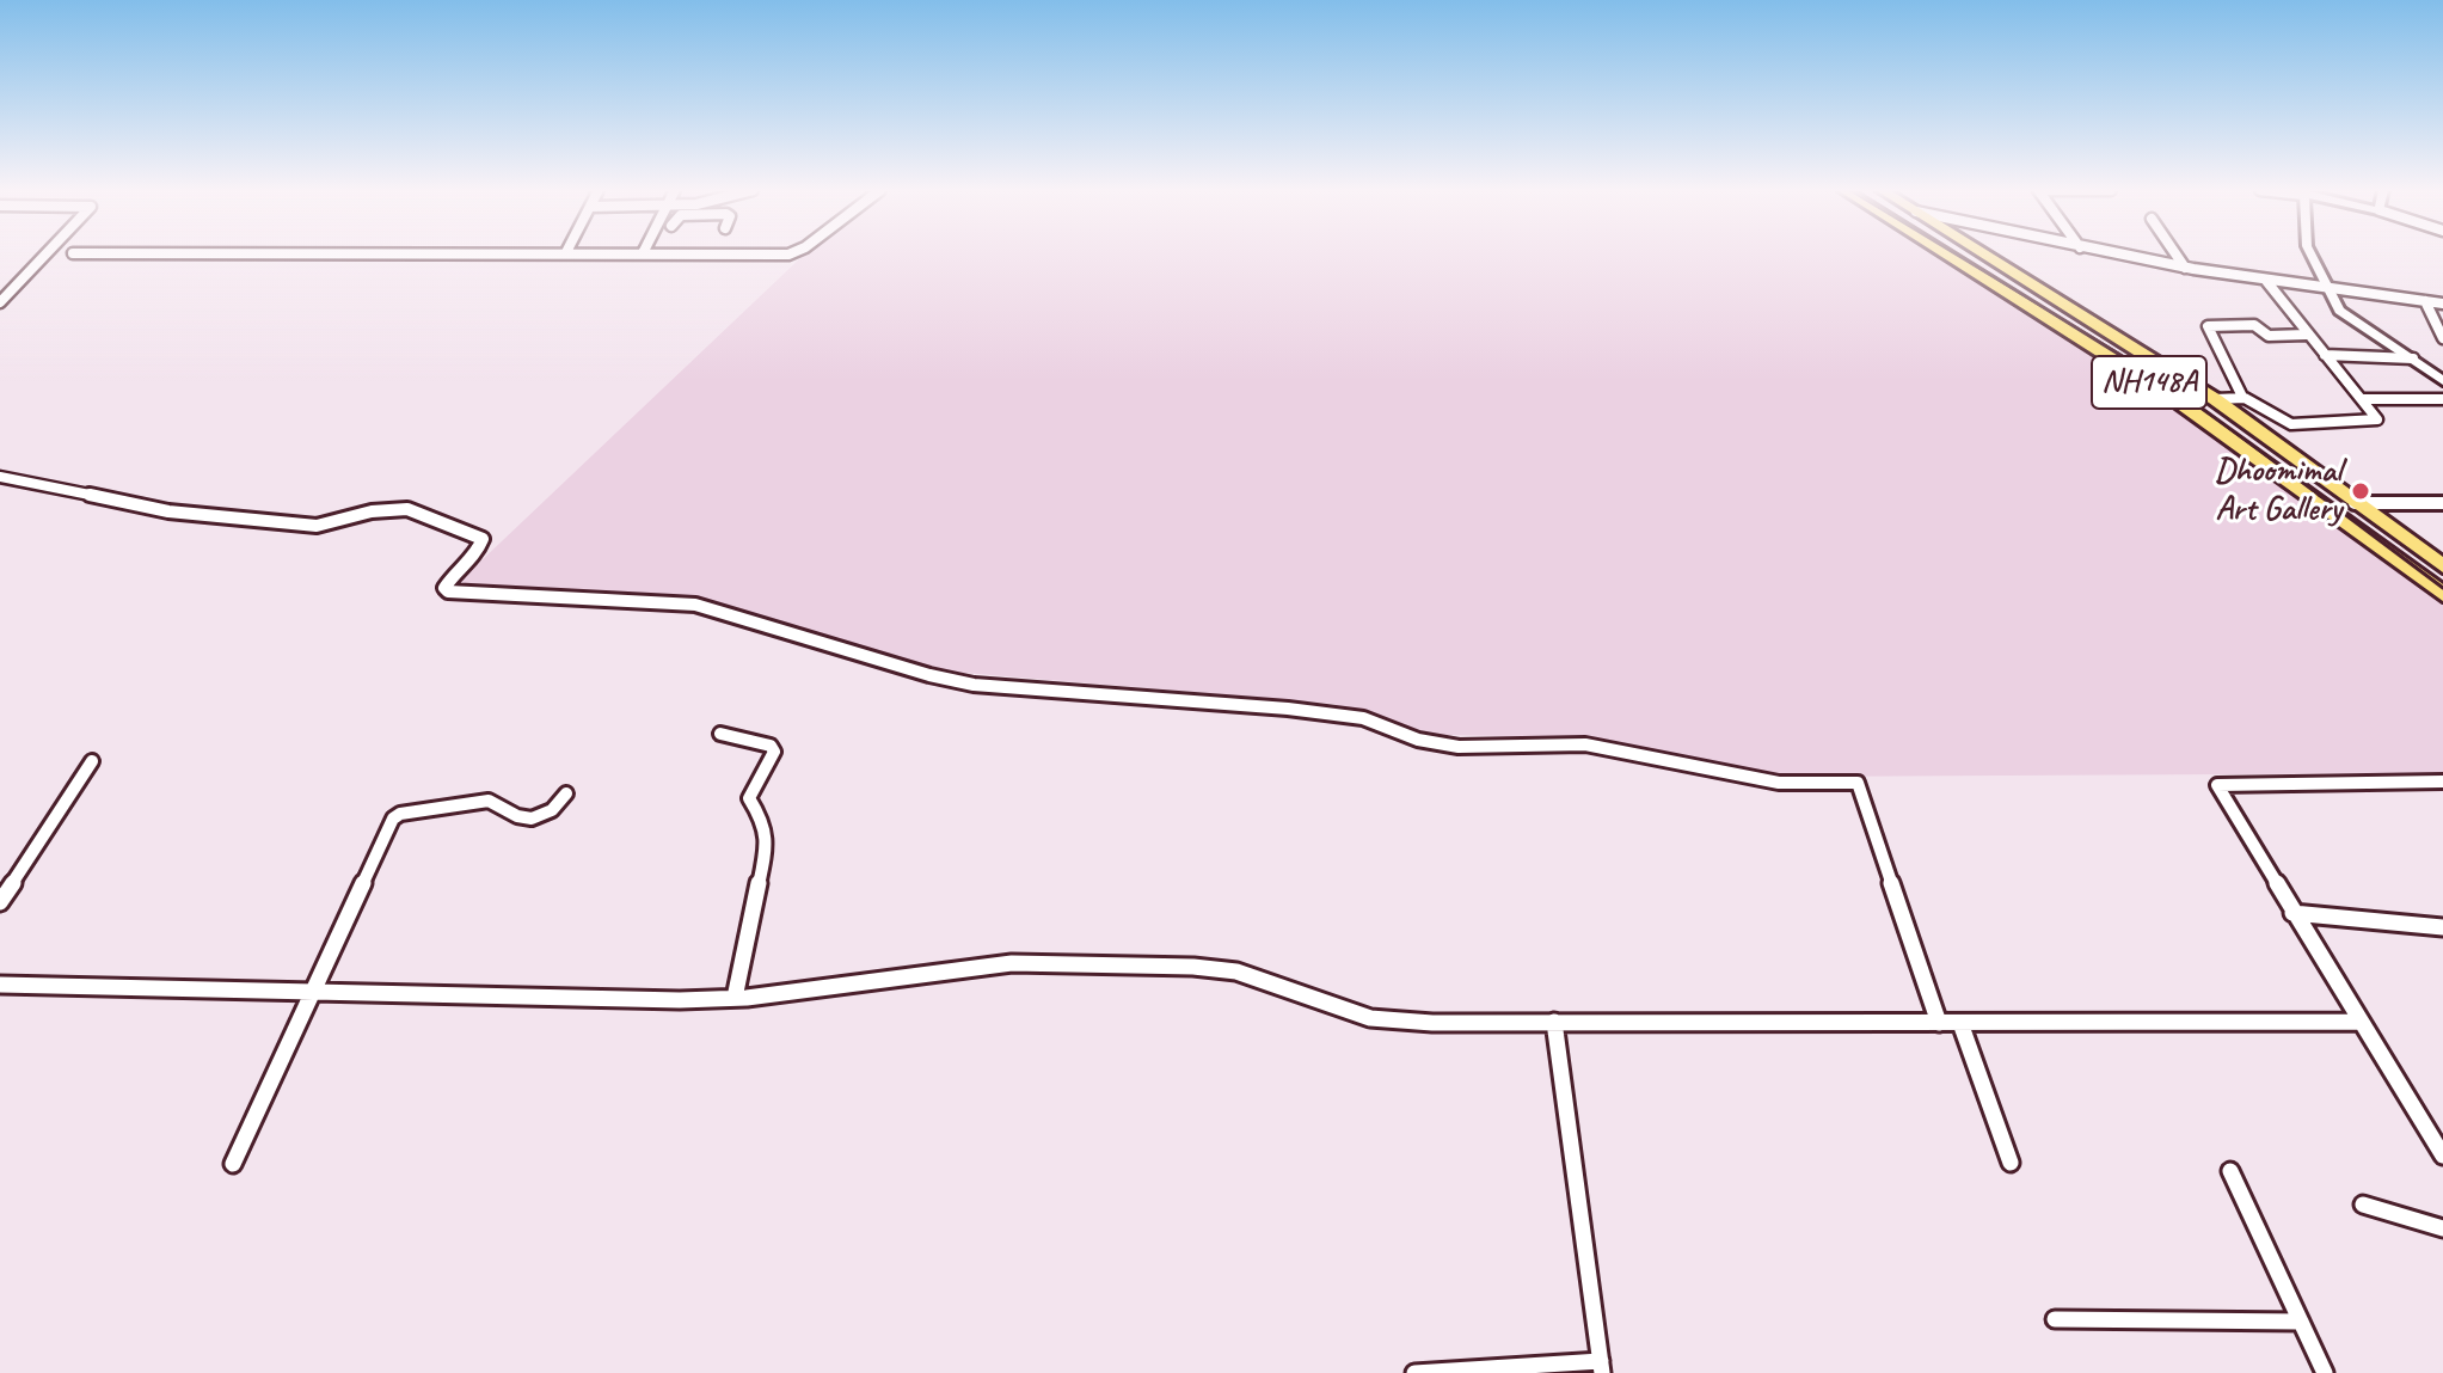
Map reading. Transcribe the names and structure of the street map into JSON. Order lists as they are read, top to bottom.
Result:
{
  "streets": {
    "highway": ["NH148A"]
  },
  "places": ["Dhoomimal Art Gallery"]
}
